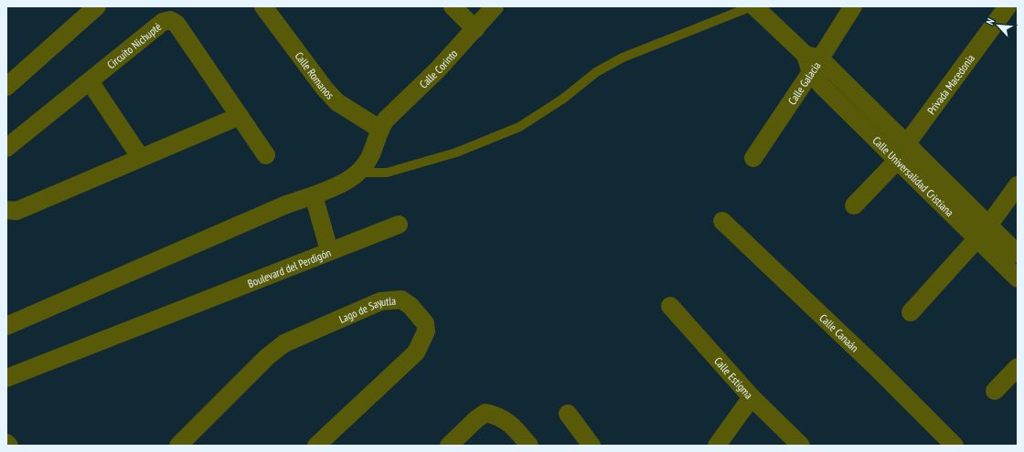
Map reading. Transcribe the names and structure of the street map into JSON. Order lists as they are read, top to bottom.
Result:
{
  "streets": {
    "street": [
      "Circuito Nichupté",
      "Calle Corinto",
      "Calle Romanos",
      "Calle Galacia",
      "Privada Macedonia",
      "Calle Universalidad Cristiana",
      "Boulevard del Perdigón",
      "Lago de Sayutla",
      "Calle Canaán",
      "Calle Estigma"
    ]
  },
  "crossings": [
    ["Calle Corinto", "Calle Romanos"],
    ["Calle Galacia", "Calle Universalidad Cristiana"],
    ["Privada Macedonia", "Calle Universalidad Cristiana"]
  ],
  "north": "top left"
}
